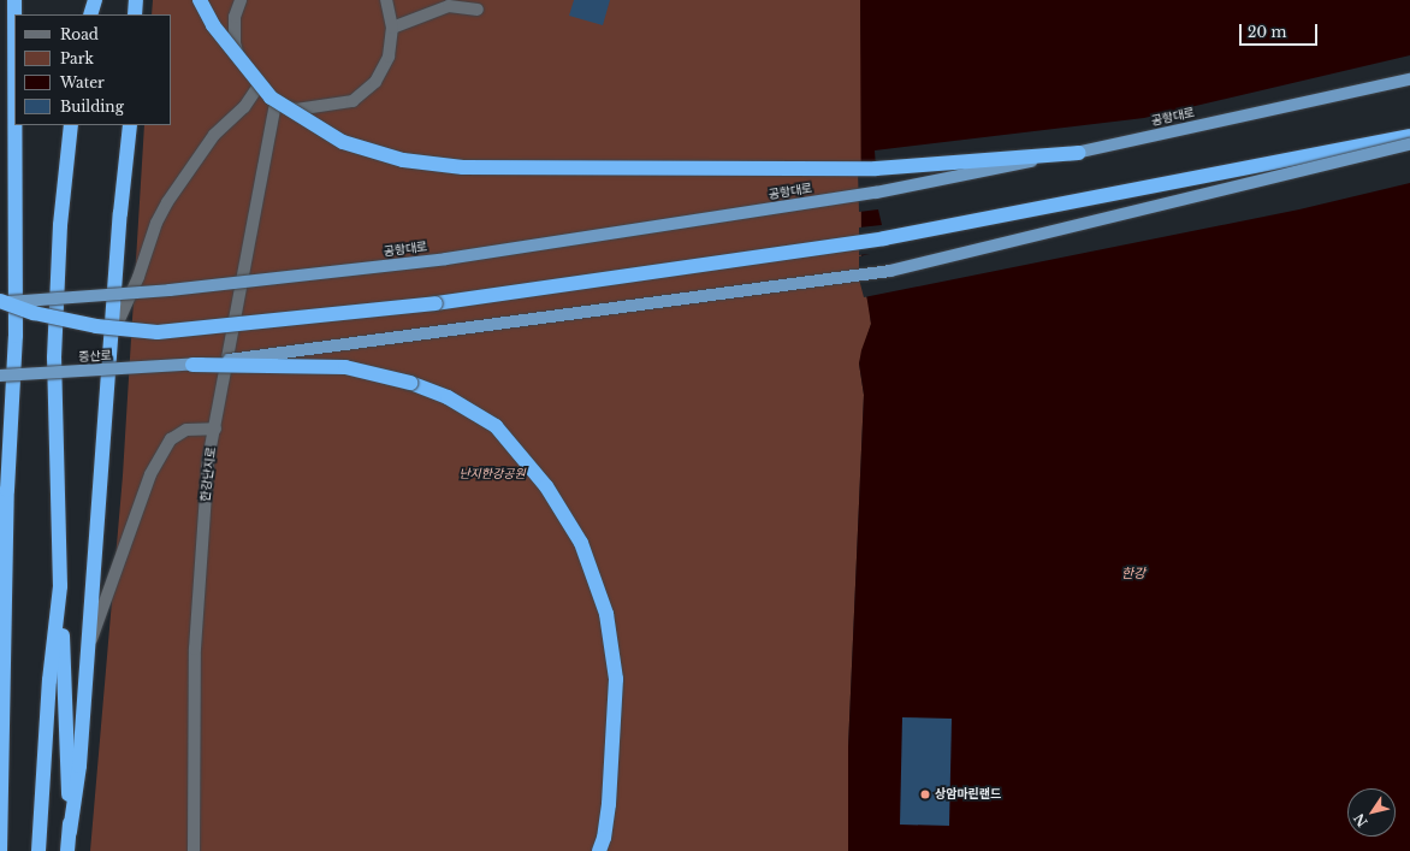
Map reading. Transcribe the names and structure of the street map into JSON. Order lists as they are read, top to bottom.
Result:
{
  "streets": {
    "main road": ["공항대로", "증산로"],
    "lane": ["한강난지로"]
  },
  "water": ["한강"],
  "parks": ["난지한강공원"],
  "places": ["상암마린랜드"],
  "legend": [
    "Road",
    "Park",
    "Water",
    "Building"
  ],
  "scale_bar": "20 m",
  "north": "bottom left"
}
